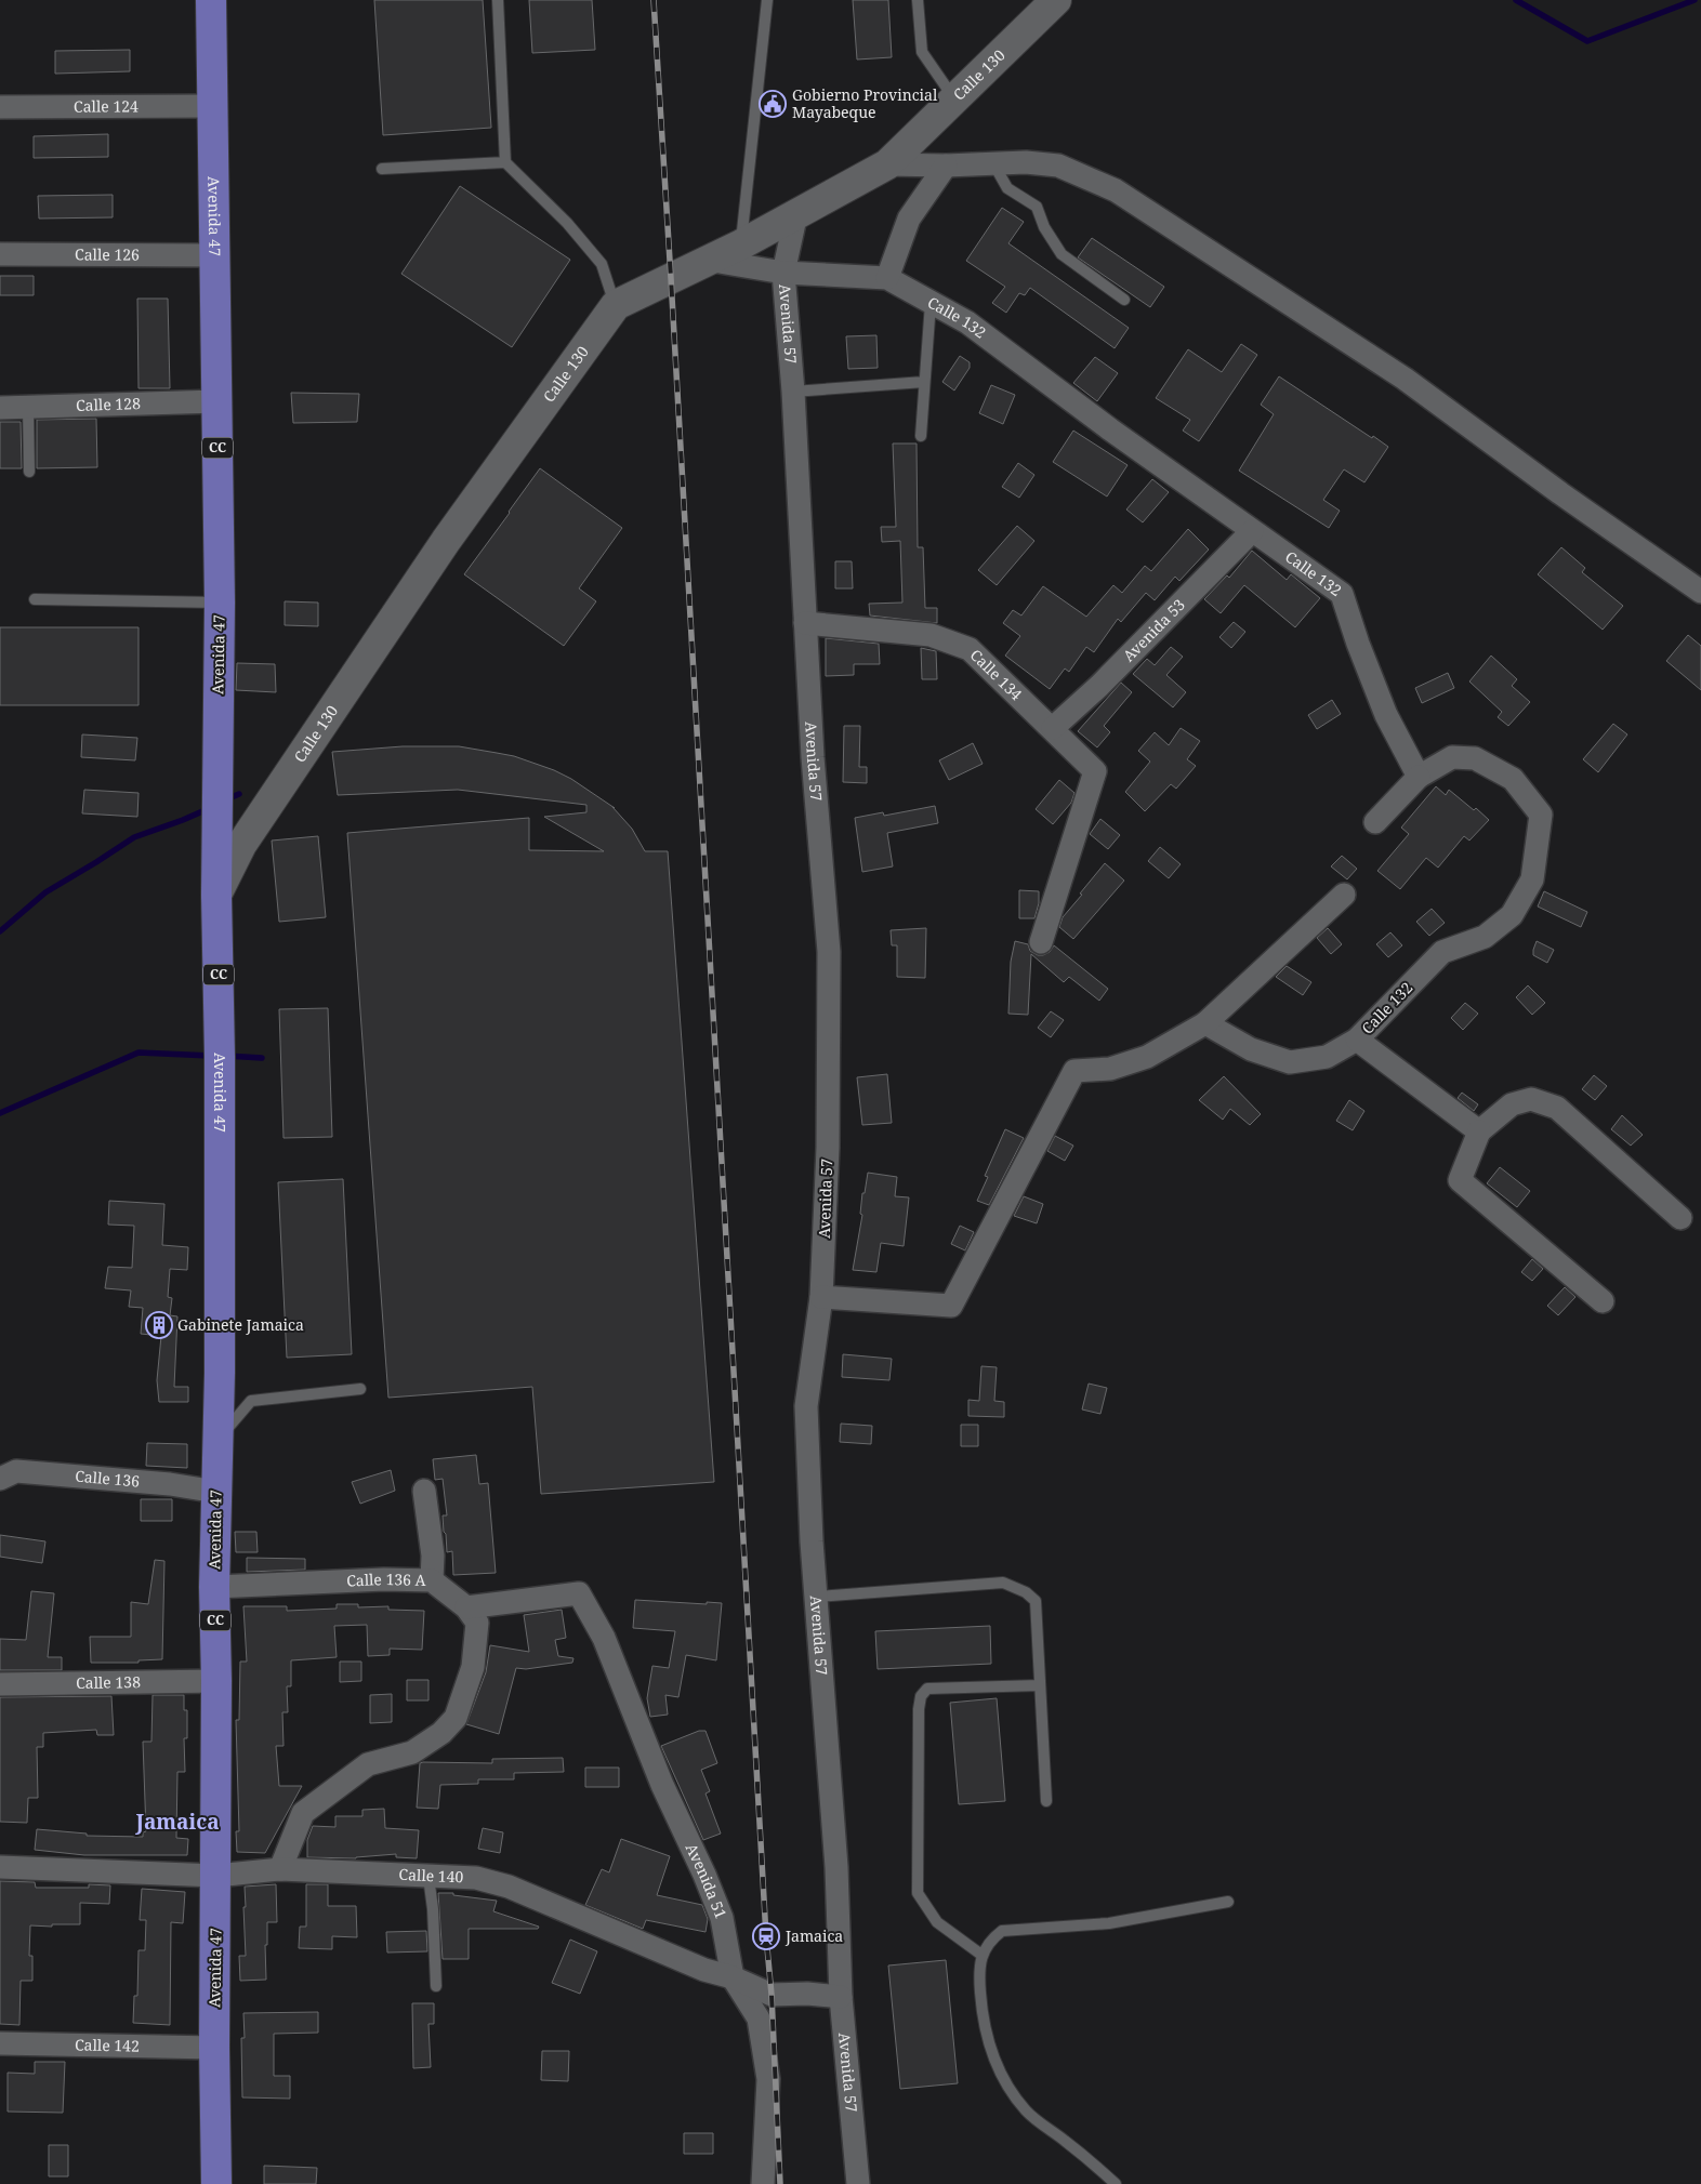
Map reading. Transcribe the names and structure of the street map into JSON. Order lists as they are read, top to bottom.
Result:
{
  "streets": {
    "main road": ["Calle 130", "Avenida 47", "CC"],
    "street": [
      "Calle 124",
      "Calle 126",
      "Calle 132",
      "Avenida 57",
      "Calle 128",
      "Avenida 53",
      "Calle 134",
      "Calle 136",
      "Calle 136 A",
      "Calle 138",
      "Calle 140",
      "Avenida 51",
      "Calle 142"
    ]
  },
  "crossings": [
    ["Calle 130", "Avenida 47"],
    ["Calle 130", "Calle 132"],
    ["Calle 130", "Avenida 57"],
    ["Calle 124", "Avenida 47"],
    ["Avenida 47", "Calle 126"],
    ["Avenida 47", "Calle 128"],
    ["Avenida 47", "Calle 136"],
    ["Avenida 47", "Calle 136 A"],
    ["Avenida 47", "Calle 138"],
    ["Avenida 47", "Calle 140"],
    ["Avenida 47", "Calle 142"],
    ["Calle 132", "Avenida 57"],
    ["Calle 132", "Avenida 53"],
    ["Avenida 57", "Calle 134"],
    ["Avenida 57", "Calle 140"],
    ["Avenida 53", "Calle 134"],
    ["Calle 136 A", "Avenida 51"],
    ["Calle 140", "Avenida 51"]
  ],
  "districts": ["Jamaica"],
  "places": {
    "public building": ["Gobierno Provincial Mayabeque"],
    "building": ["Gabinete Jamaica"],
    "station": ["Jamaica"]
  }
}
